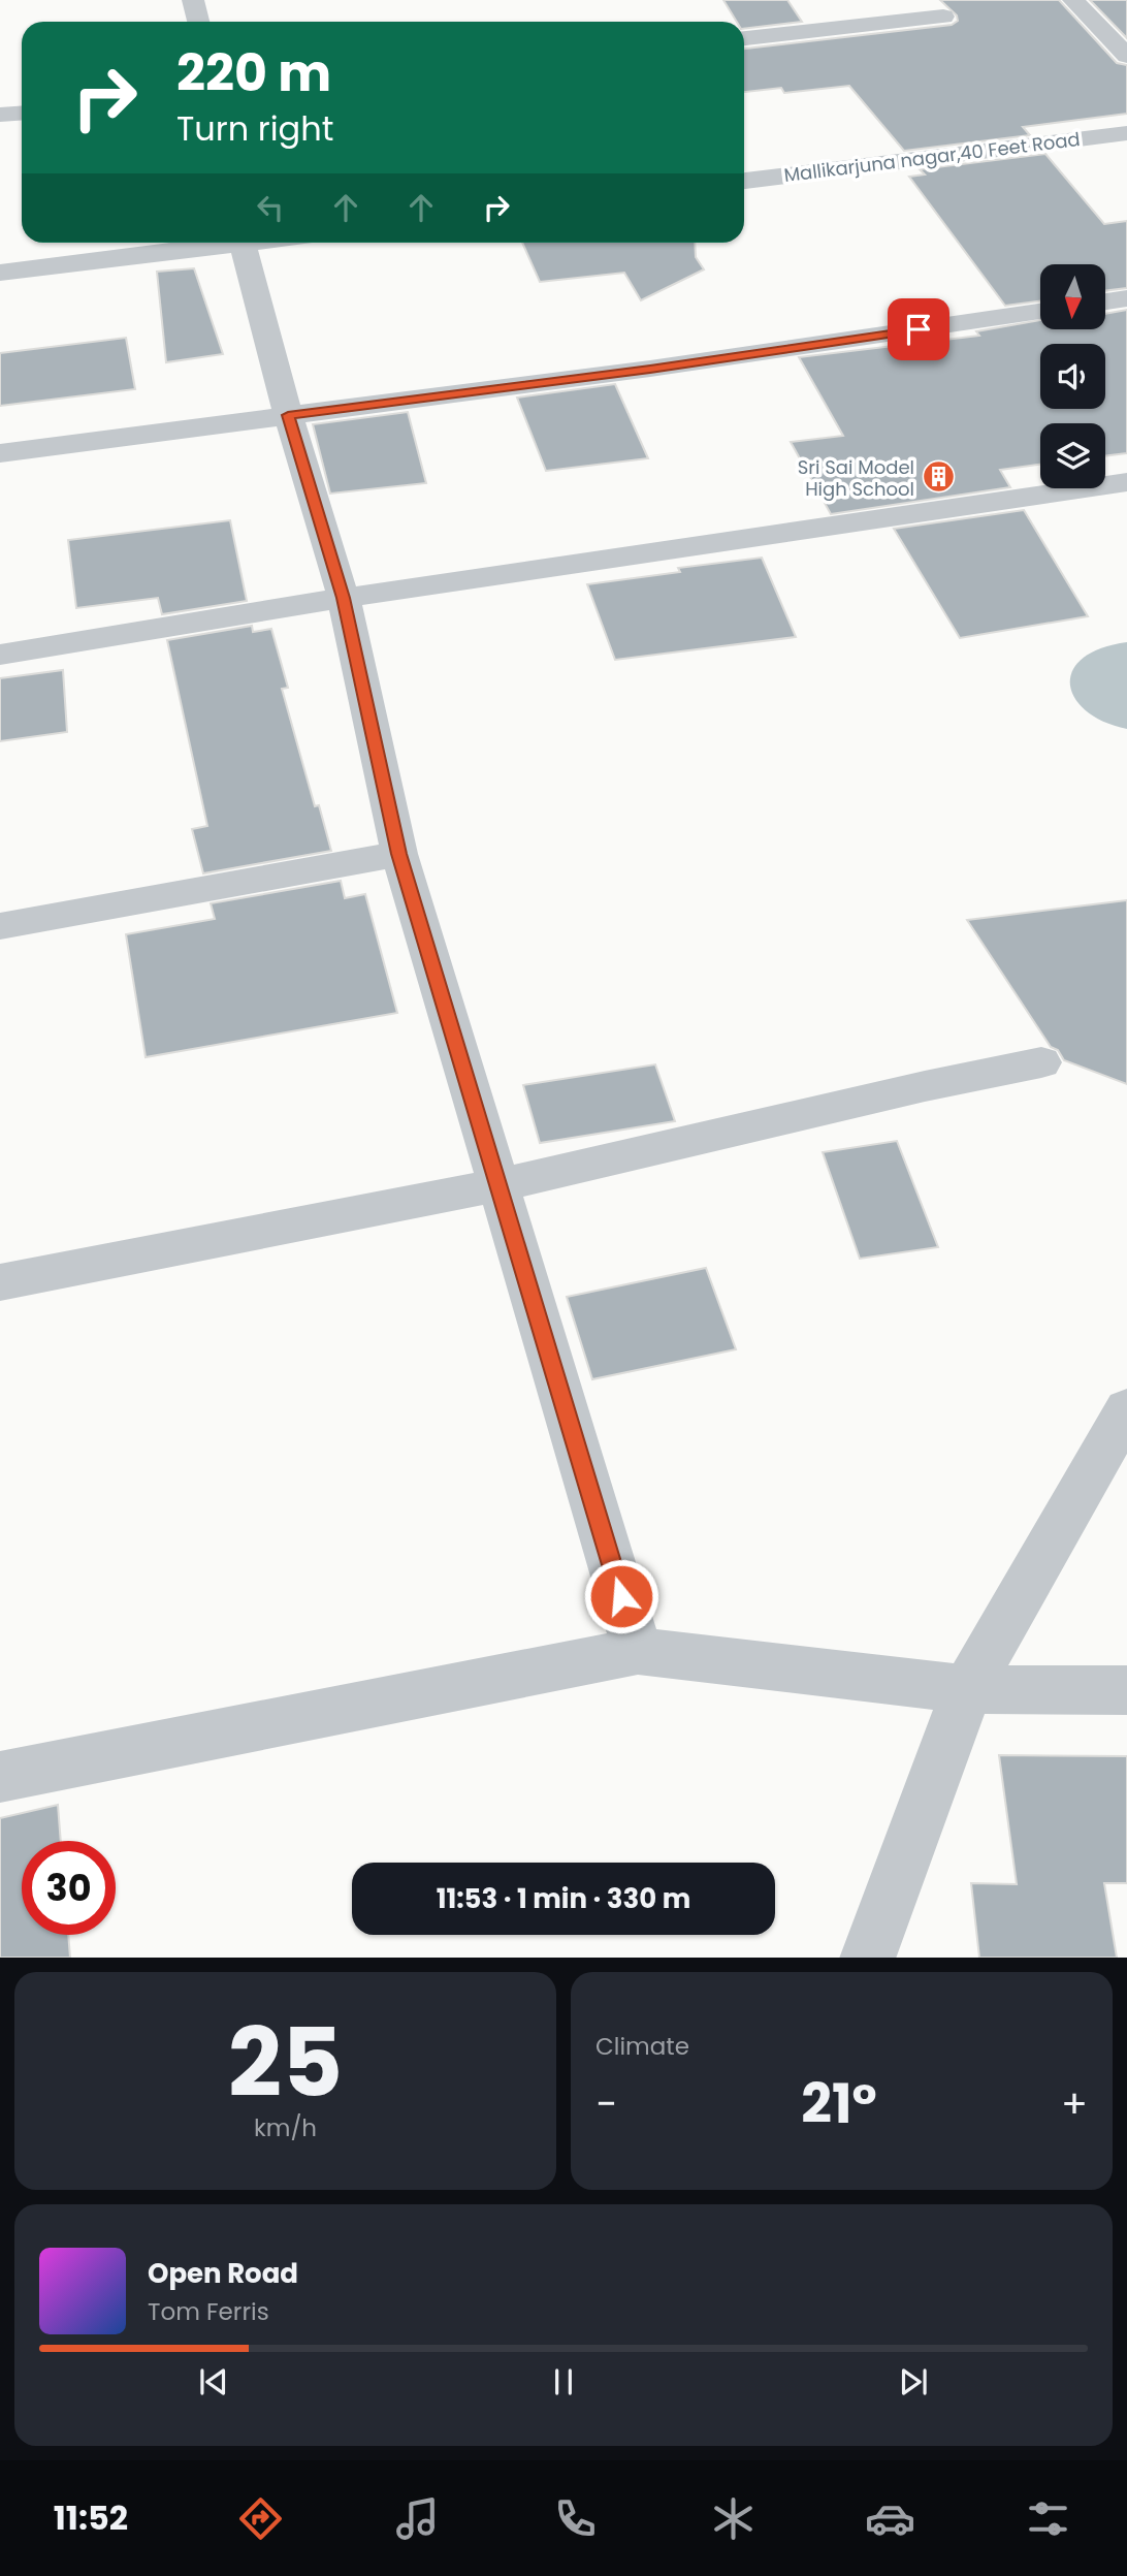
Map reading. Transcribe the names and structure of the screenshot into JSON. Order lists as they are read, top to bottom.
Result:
{
  "streets": {
    "street": ["Mallikarjuna nagar,40 Feet Road"]
  },
  "places": {
    "building": ["Sri Sai Model High School"]
  },
  "north": "bottom",
  "page": {
    "turn": ["220 m", "Turn right"],
    "limit": "30",
    "trip": "11:53 · 1 min · 330 m",
    "tile": [
      ["25", "km/h"],
      "Climate"
    ],
    "heat": ["−", "21°", "+"],
    "song": ["Open Road", "Tom Ferris"],
    "tabs": "11:52"
  }
}
